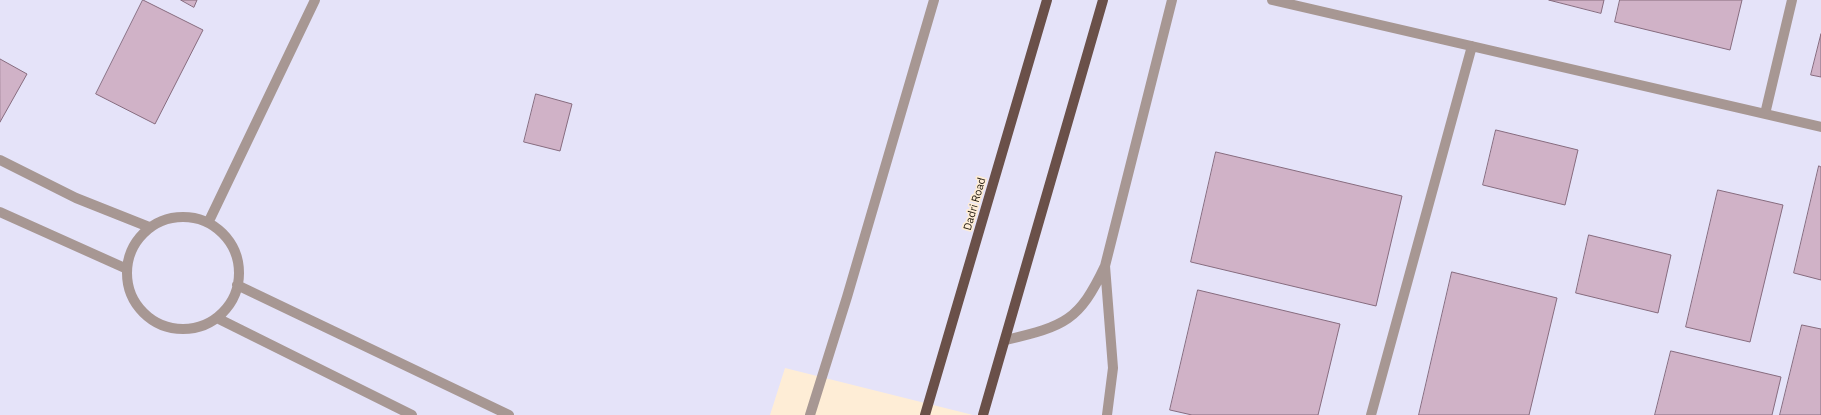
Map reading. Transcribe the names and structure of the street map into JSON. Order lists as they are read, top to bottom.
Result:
{
  "streets": {
    "main road": ["Dadri Road"]
  }
}
